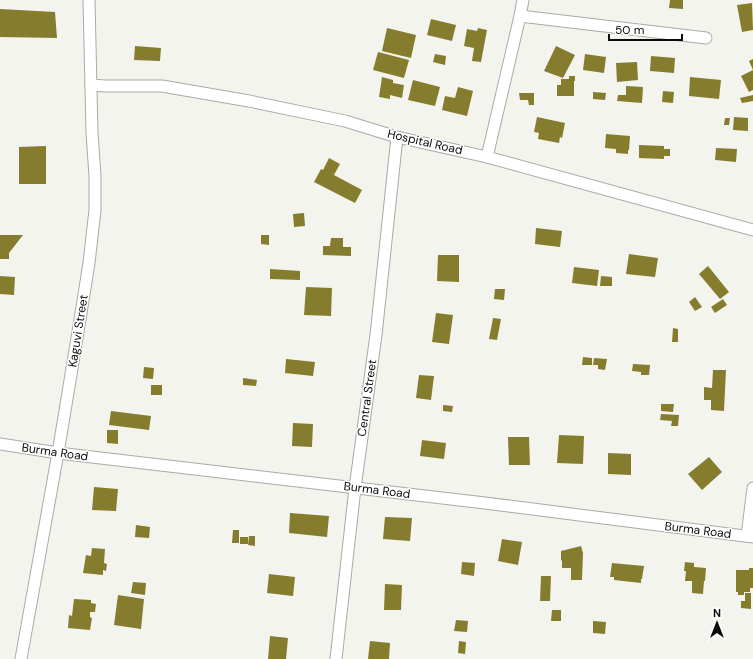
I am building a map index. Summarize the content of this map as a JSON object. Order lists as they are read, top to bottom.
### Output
{
  "streets": {
    "street": [
      "Hospital Road",
      "Kaguvi Street",
      "Central Street",
      "Burma Road"
    ]
  },
  "crossings": [
    ["Hospital Road", "Kaguvi Street"],
    ["Hospital Road", "Central Street"],
    ["Kaguvi Street", "Burma Road"],
    ["Central Street", "Burma Road"]
  ],
  "scale_bar": "50 m",
  "north": "top"
}
